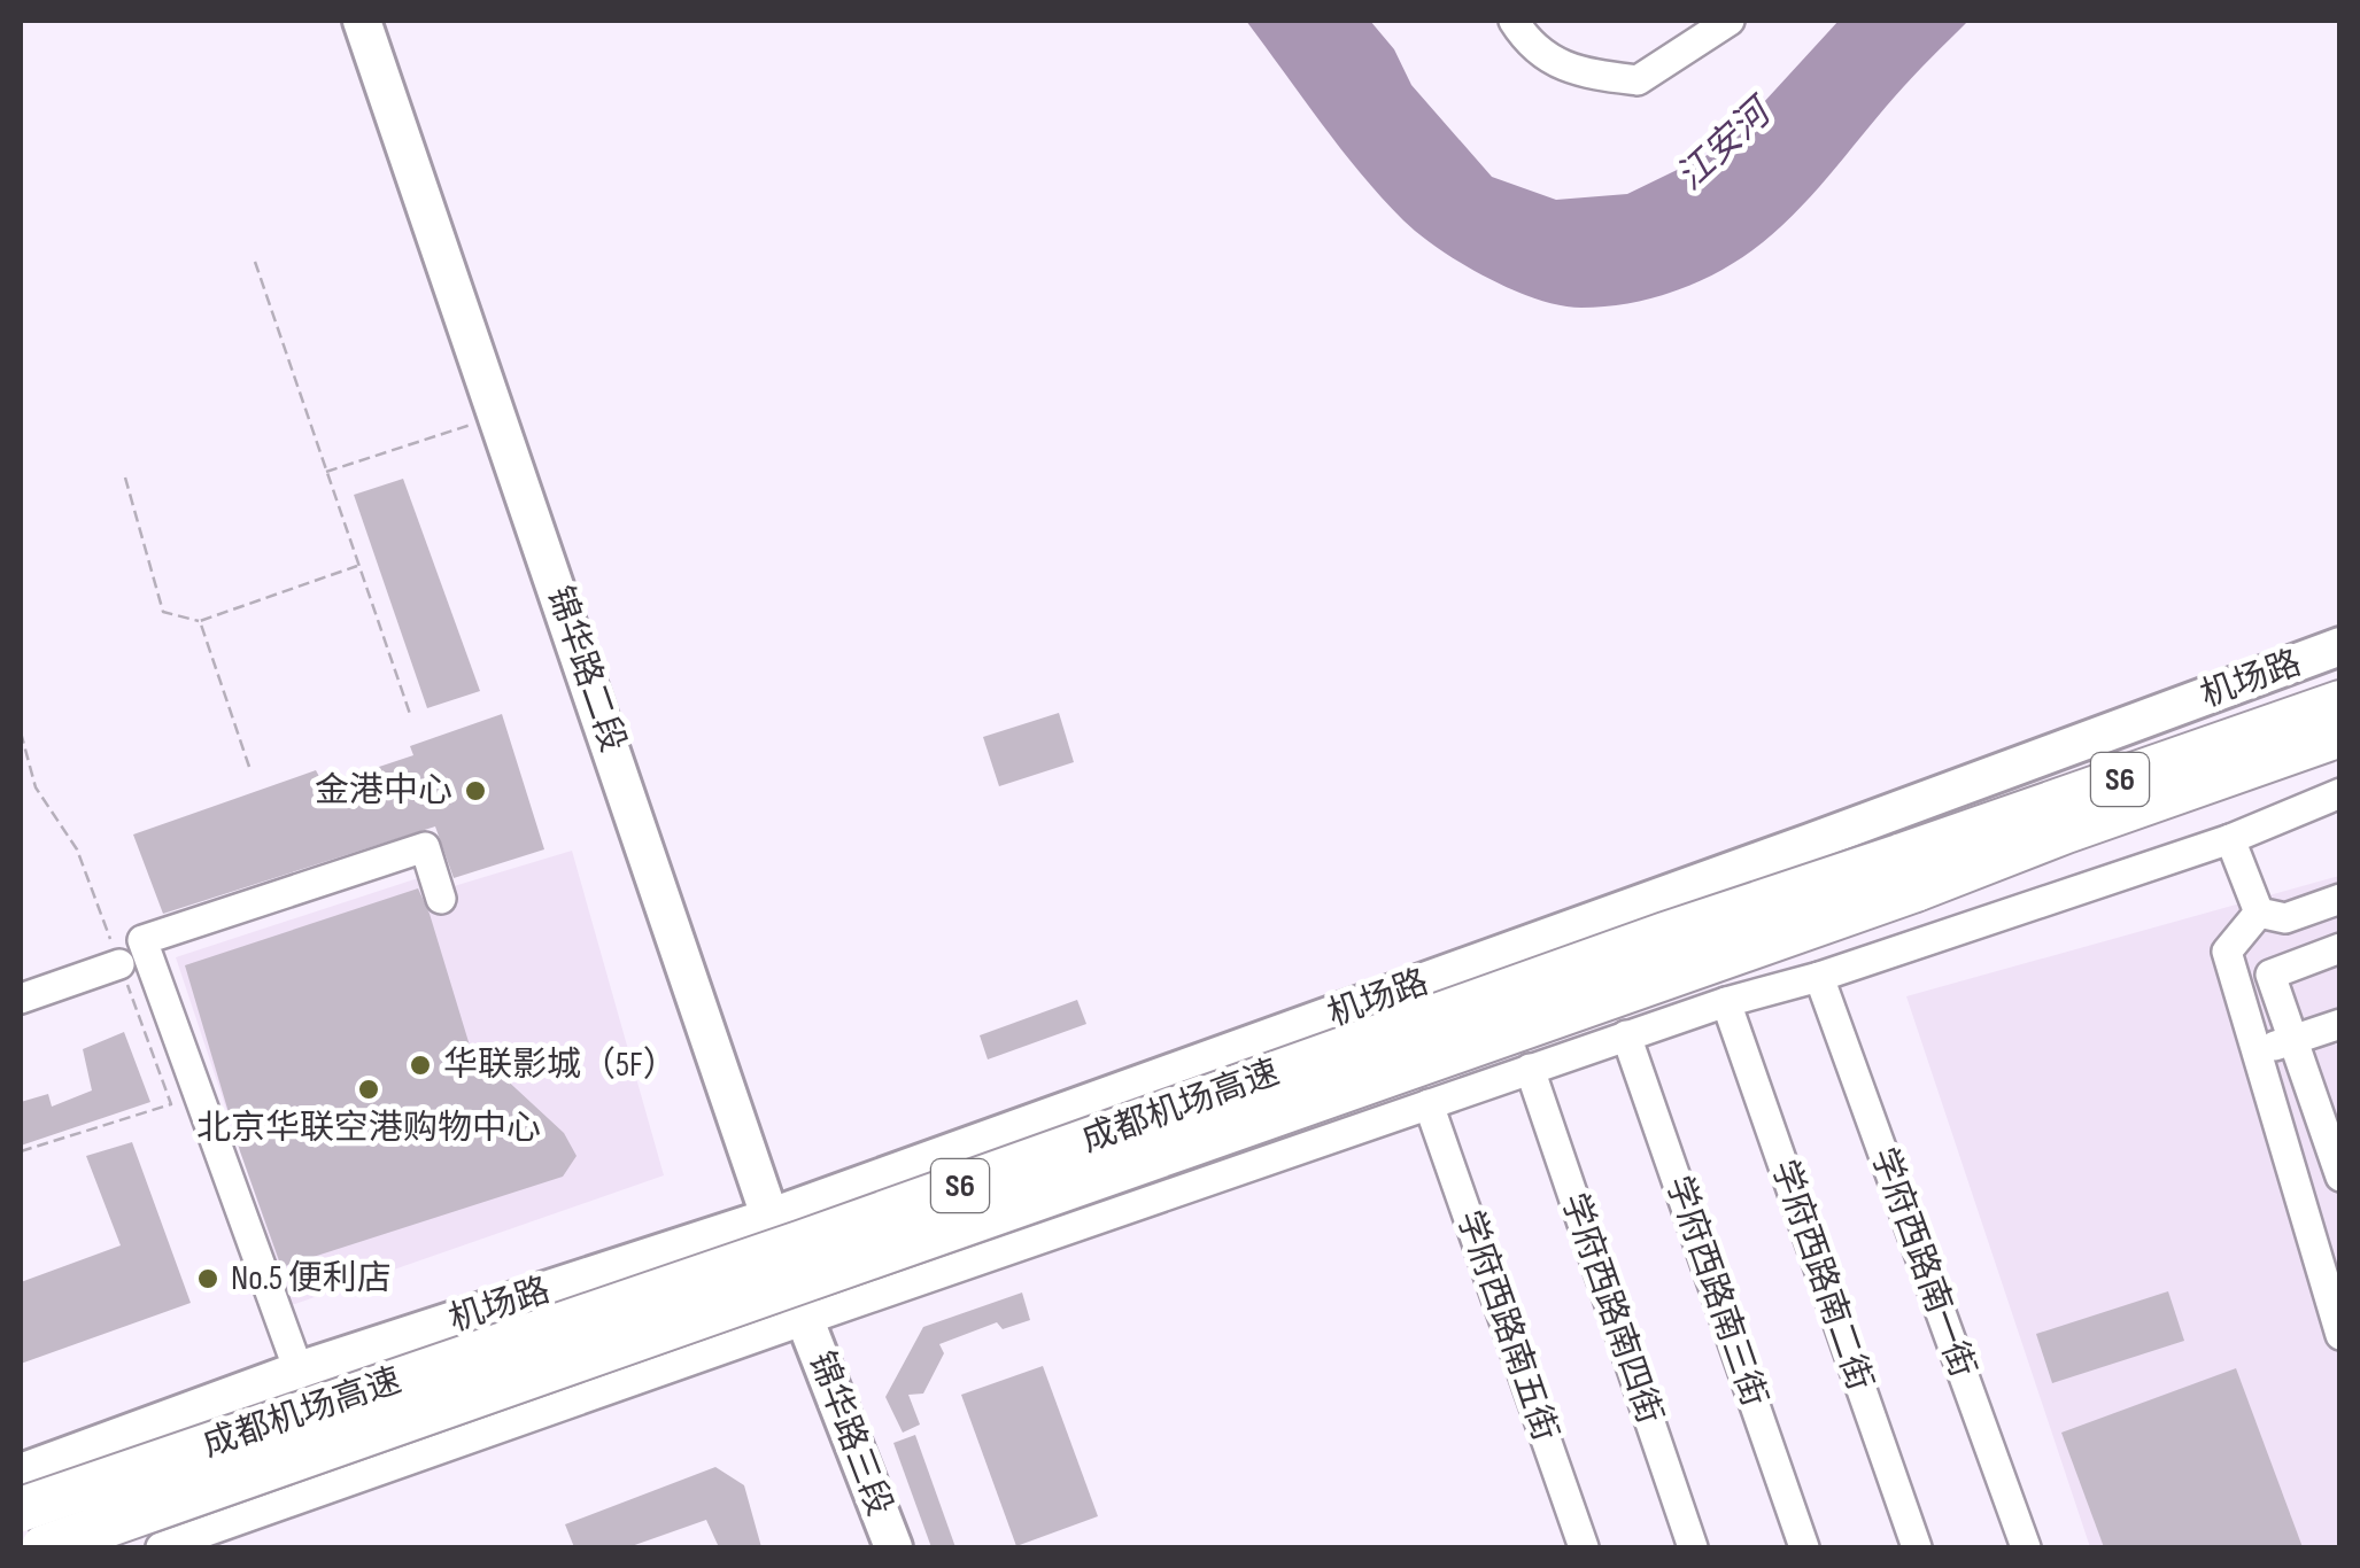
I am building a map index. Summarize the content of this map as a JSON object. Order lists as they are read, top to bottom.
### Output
{
  "streets": {
    "highway": ["S6", "成都机场高速"],
    "main road": ["锦华路二段", "机场路", "锦华路三段"],
    "street": [
      "学府西路南一街",
      "学府西路南二街",
      "学府西路南三街",
      "学府西路南四街",
      "学府西路南五街"
    ]
  },
  "crossings": [
    ["锦华路二段", "机场路"],
    ["锦华路二段", "锦华路三段"]
  ],
  "water": ["江安河"],
  "places": [
    "金港中心",
    "华联影城（5F）",
    "北京华联空港购物中心",
    "No.5 便利店"
  ]
}
